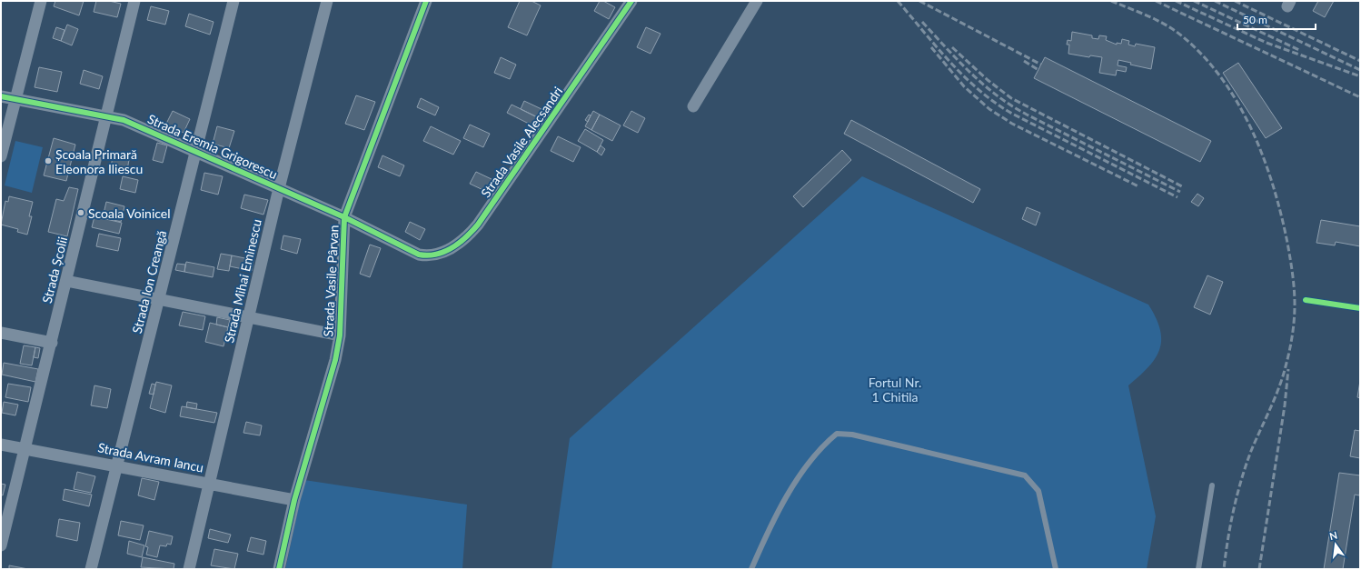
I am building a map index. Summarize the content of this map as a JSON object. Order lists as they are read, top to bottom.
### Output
{
  "streets": {
    "street": [
      "Strada Vasile Alecsandri",
      "Strada Eremia Grigorescu",
      "Strada Școlii",
      "Strada Mihai Eminescu",
      "Strada Vasile Pârvan",
      "Strada Ion Creangă",
      "Strada Avram Iancu"
    ]
  },
  "crossings": [
    ["Strada Vasile Alecsandri", "Strada Eremia Grigorescu"],
    ["Strada Eremia Grigorescu", "Strada Școlii"],
    ["Strada Eremia Grigorescu", "Strada Mihai Eminescu"],
    ["Strada Eremia Grigorescu", "Strada Vasile Pârvan"],
    ["Strada Eremia Grigorescu", "Strada Ion Creangă"],
    ["Strada Școlii", "Strada Avram Iancu"],
    ["Strada Mihai Eminescu", "Strada Avram Iancu"],
    ["Strada Vasile Pârvan", "Strada Avram Iancu"],
    ["Strada Ion Creangă", "Strada Avram Iancu"]
  ],
  "parks": ["Fortul Nr. 1 Chitila"],
  "places": ["Școala Primară Eleonora Iliescu", "Scoala Voinicel"],
  "scale_bar": "50 m",
  "north": "top"
}
